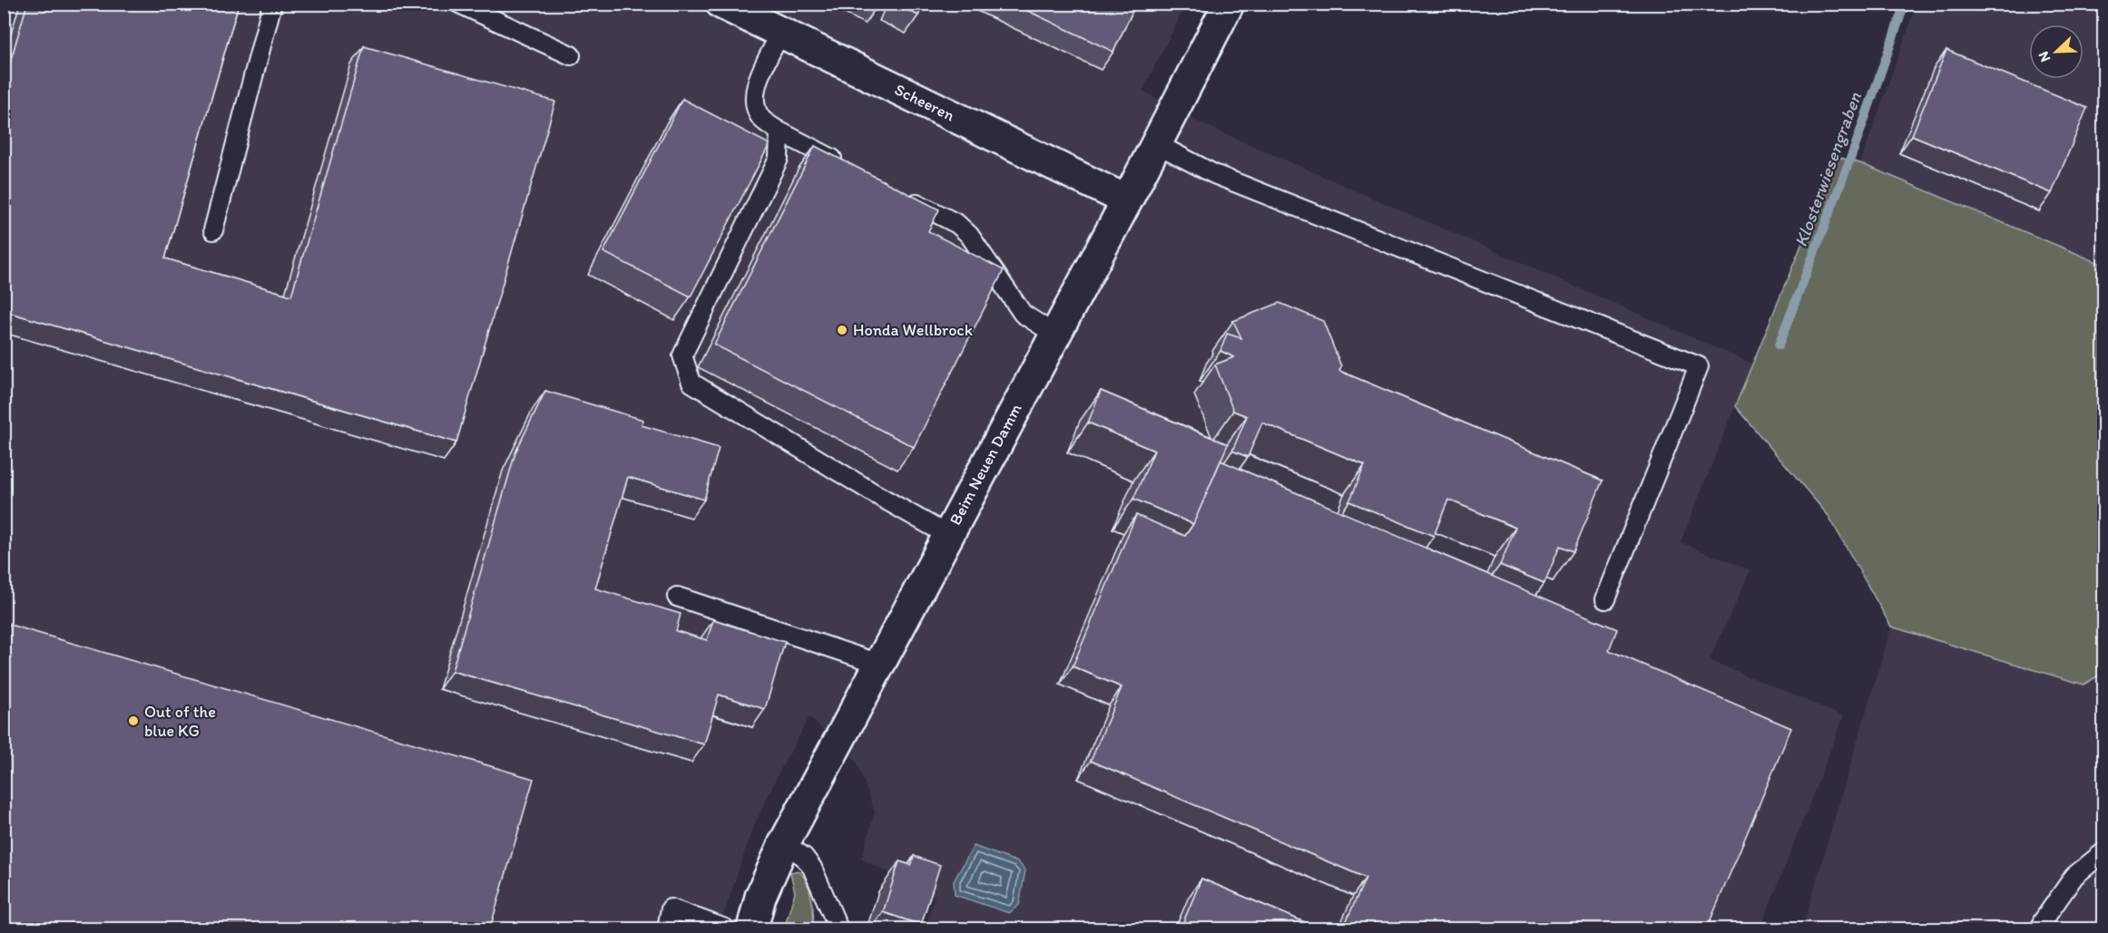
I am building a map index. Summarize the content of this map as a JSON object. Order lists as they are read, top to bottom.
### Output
{
  "streets": {
    "street": ["Scheeren", "Beim Neuen Damm"]
  },
  "crossings": [
    ["Scheeren", "Beim Neuen Damm"]
  ],
  "water": ["Klosterwiesengraben"],
  "places": ["Honda Wellbrock", "Out of the blue KG"],
  "north": "bottom left"
}
